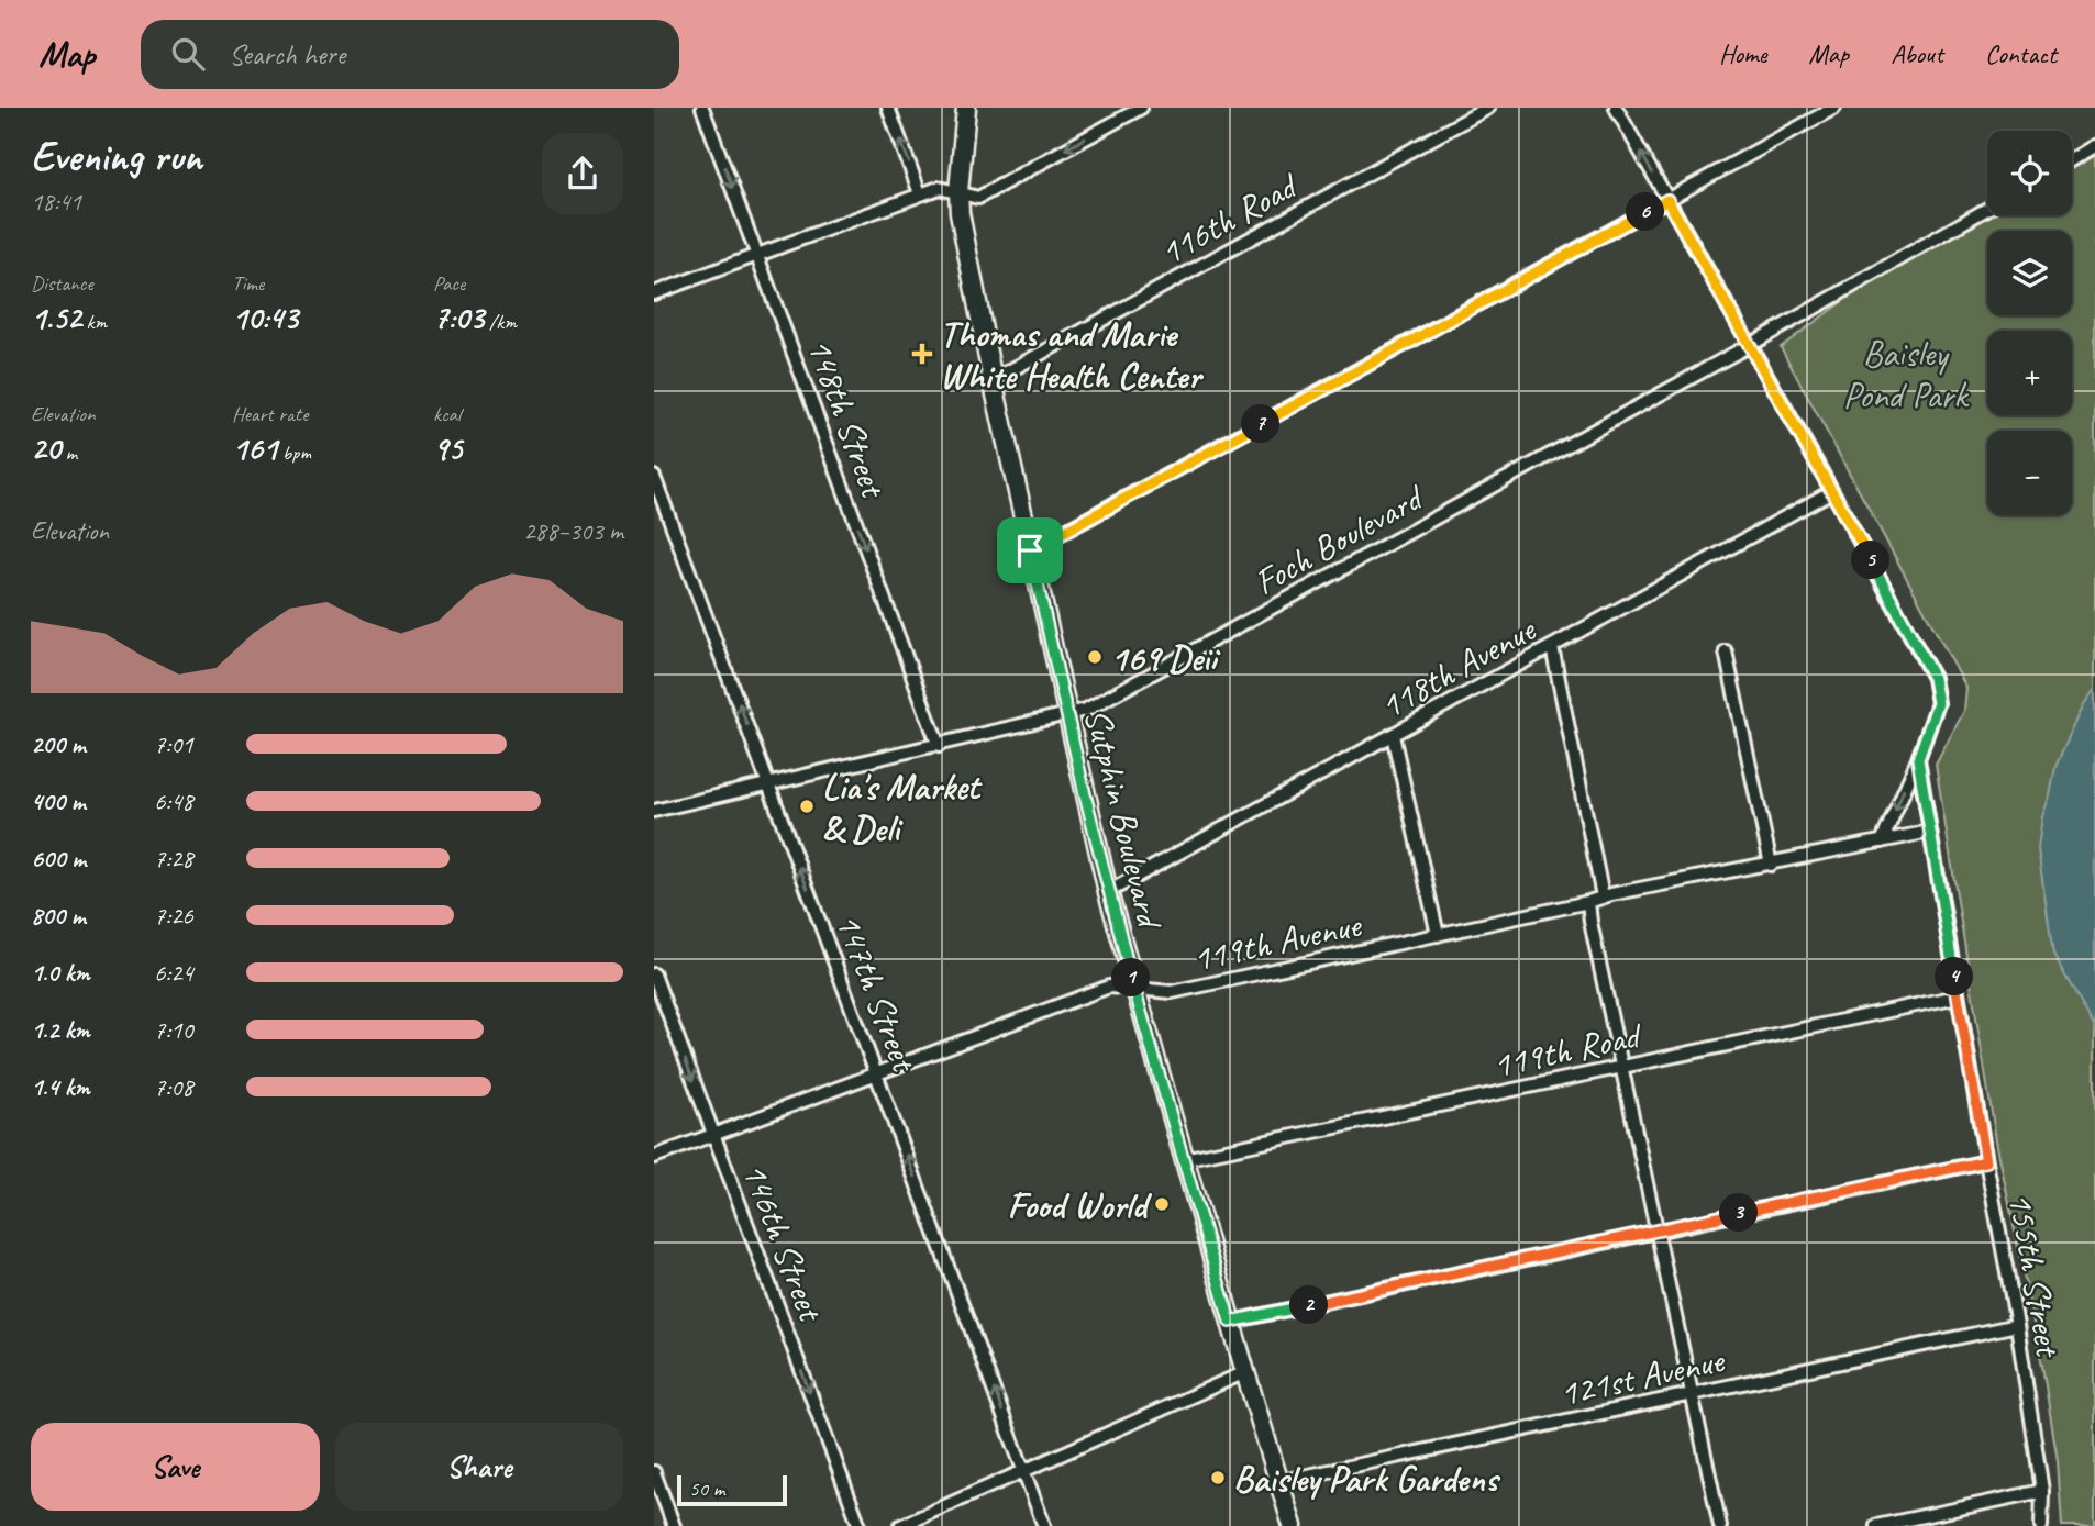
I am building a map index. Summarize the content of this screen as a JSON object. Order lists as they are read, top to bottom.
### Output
{
  "streets": {
    "main road": ["Sutphin Boulevard"],
    "street": [
      "116th Road",
      "148th Street",
      "Foch Boulevard",
      "118th Avenue",
      "119th Avenue",
      "147th Street",
      "119th Road",
      "146th Street",
      "155th Street",
      "121st Avenue"
    ]
  },
  "crossings": [
    ["116th Road", "Sutphin Boulevard"],
    ["148th Street", "Foch Boulevard"],
    ["Foch Boulevard", "Sutphin Boulevard"],
    ["Foch Boulevard", "147th Street"],
    ["Foch Boulevard", "155th Street"],
    ["118th Avenue", "Sutphin Boulevard"],
    ["118th Avenue", "155th Street"],
    ["Sutphin Boulevard", "119th Avenue"],
    ["Sutphin Boulevard", "119th Road"],
    ["Sutphin Boulevard", "121st Avenue"],
    ["119th Avenue", "147th Street"],
    ["119th Avenue", "146th Street"],
    ["119th Avenue", "155th Street"],
    ["119th Road", "155th Street"],
    ["155th Street", "121st Avenue"]
  ],
  "one_way": ["148th Street", "147th Street", "146th Street"],
  "parks": ["Baisley Pond Park"],
  "places": {
    "health": ["Thomas and Marie White Health Center"],
    "other": [
      "169 Deii",
      "Lia's Market & Deli",
      "Food World",
      "Baisley Park Gardens"
    ]
  },
  "scale_bar": "50 m",
  "page": {
    "header": "Map",
    "search": "Search here",
    "nav": [
      "Home",
      "Map",
      "About",
      "Contact"
    ],
    "heading": ["Evening run", "18:41"],
    "map_buttons": ["+", "−"],
    "pins": [
      "6",
      "7",
      "5",
      "4",
      "1",
      "3",
      "2"
    ],
    "stats": [
      ["Distance", "1.52 km"],
      ["Time", "10:43"],
      ["Pace", "7:03 /km"],
      ["Elevation", "20 m"],
      ["Heart rate", "161 bpm"],
      ["kcal", "95"]
    ],
    "chart": ["Elevation", "288–303 m"],
    "list": [
      {
        "name": "200 m",
        "note": "7:01"
      },
      {
        "name": "400 m",
        "note": "6:48"
      },
      {
        "name": "600 m",
        "note": "7:28"
      },
      {
        "name": "800 m",
        "note": "7:26"
      },
      {
        "name": "1.0 km",
        "note": "6:24"
      },
      {
        "name": "1.2 km",
        "note": "7:10"
      },
      {
        "name": "1.4 km",
        "note": "7:08"
      }
    ],
    "buttons": ["Save", "Share"],
    "scale": "50 m"
  }
}
